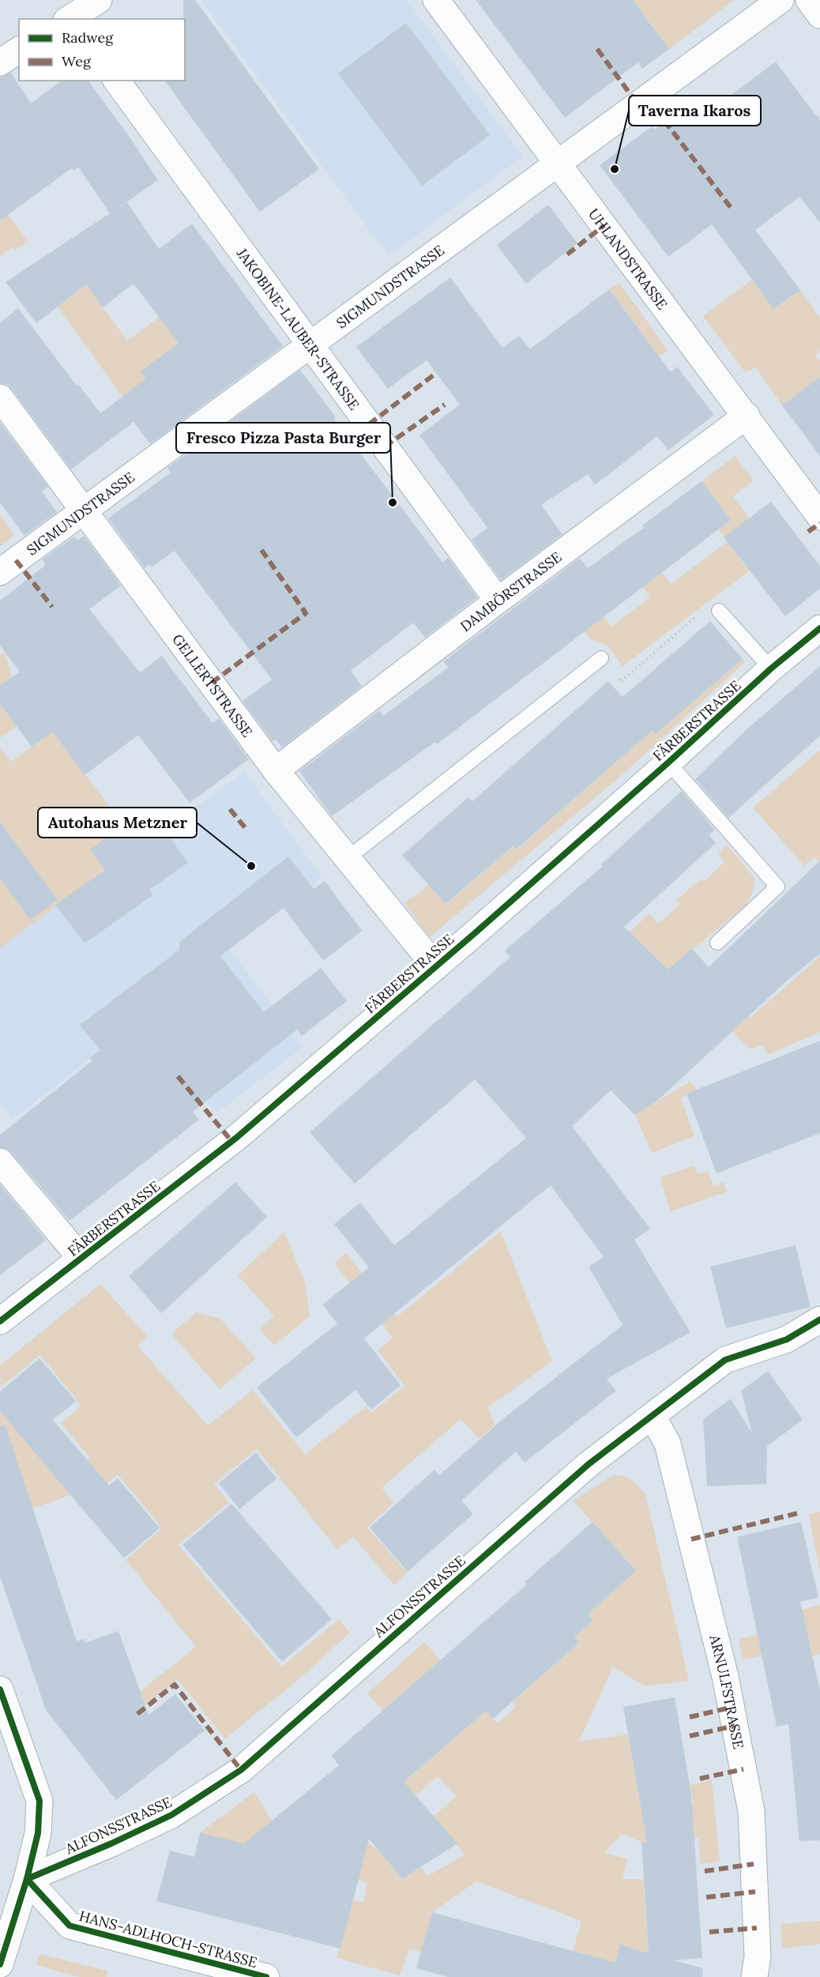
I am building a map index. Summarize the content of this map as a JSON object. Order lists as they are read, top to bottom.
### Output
{
  "streets": {
    "street": [
      "UHLANDSTRASSE",
      "SIGMUNDSTRASSE",
      "JAKOBINE-LAUBER-STRASSE",
      "DAMBÖRSTRASSE",
      "GELLERTSTRASSE",
      "FÄRBERSTRASSE",
      "ALFONSSTRASSE",
      "ARNULFSTRASSE",
      "HANS-ADLHOCH-STRASSE"
    ]
  },
  "crossings": [
    ["UHLANDSTRASSE", "SIGMUNDSTRASSE"],
    ["UHLANDSTRASSE", "DAMBÖRSTRASSE"],
    ["SIGMUNDSTRASSE", "JAKOBINE-LAUBER-STRASSE"],
    ["SIGMUNDSTRASSE", "GELLERTSTRASSE"],
    ["JAKOBINE-LAUBER-STRASSE", "DAMBÖRSTRASSE"],
    ["DAMBÖRSTRASSE", "GELLERTSTRASSE"],
    ["GELLERTSTRASSE", "FÄRBERSTRASSE"],
    ["ALFONSSTRASSE", "ARNULFSTRASSE"],
    ["ALFONSSTRASSE", "HANS-ADLHOCH-STRASSE"]
  ],
  "places": ["Taverna Ikaros", "Fresco Pizza Pasta Burger", "Autohaus Metzner"],
  "legend": ["Radweg", "Weg"]
}
